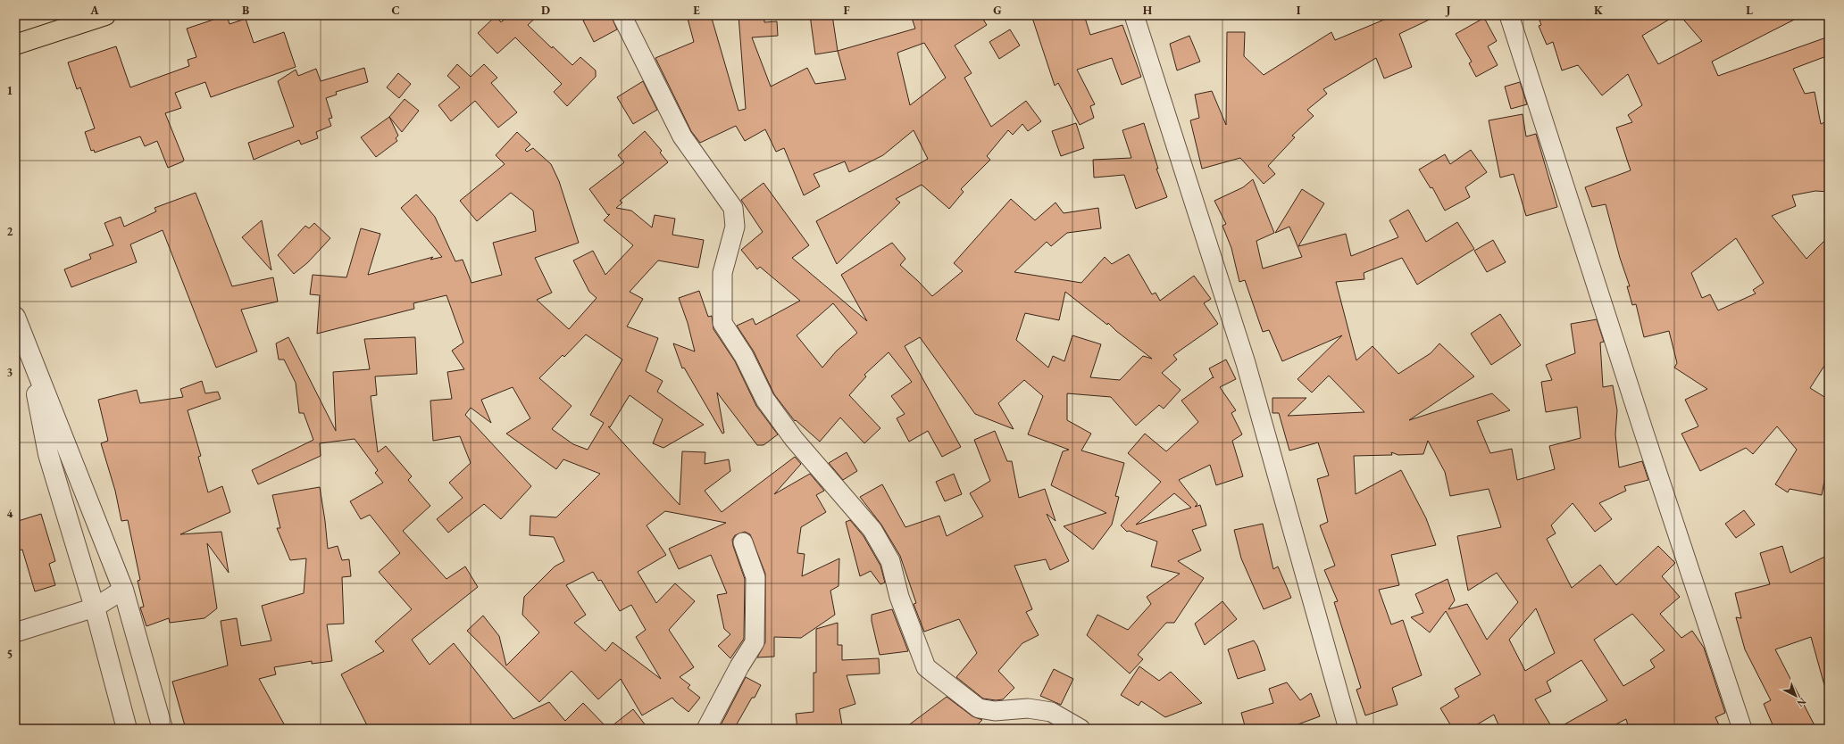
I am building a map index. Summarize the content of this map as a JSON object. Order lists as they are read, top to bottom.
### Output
{
  "north": "bottom right",
  "grid": {
    "columns": [
      "A",
      "B",
      "C",
      "D",
      "E",
      "F",
      "G",
      "H",
      "I",
      "J",
      "K",
      "L"
    ],
    "rows": [
      "1",
      "2",
      "3",
      "4",
      "5"
    ]
  }
}
